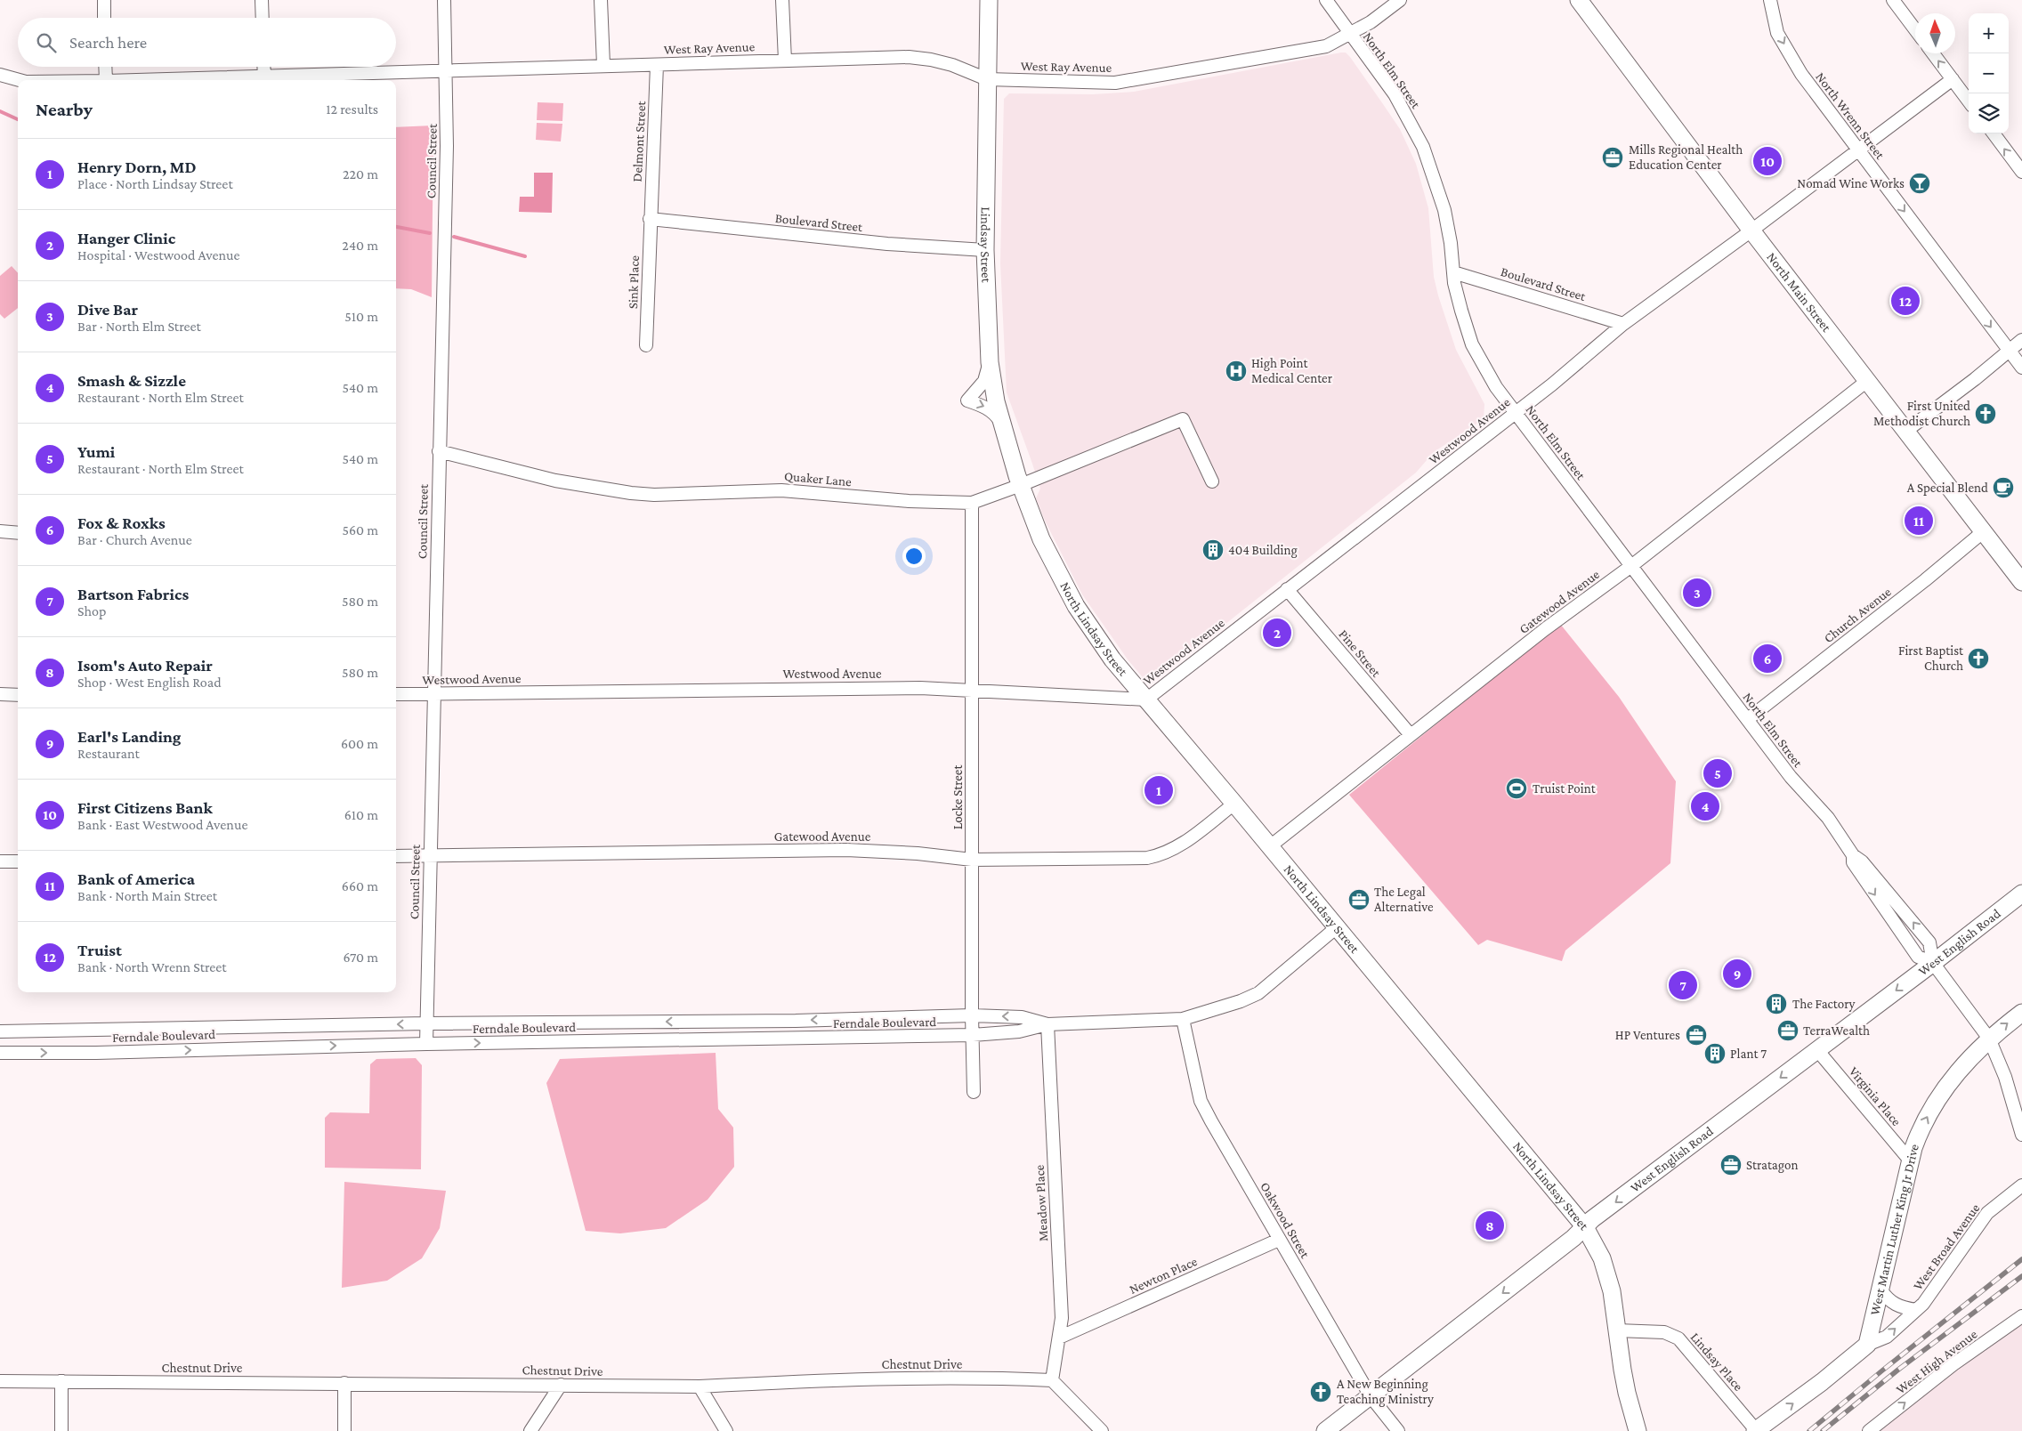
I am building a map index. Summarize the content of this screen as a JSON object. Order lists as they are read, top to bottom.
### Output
{
  "streets": {
    "main road": [
      "Lindsay Street",
      "North Main Street",
      "North Lindsay Street",
      "West English Road",
      "West Martin Luther King Jr Drive"
    ],
    "street": [
      "West Ray Avenue",
      "North Elm Street",
      "North Wrenn Street",
      "Delmont Street",
      "Council Street",
      "Boulevard Street",
      "Sink Place",
      "Westwood Avenue",
      "Quaker Lane",
      "Gatewood Avenue",
      "Church Avenue",
      "Pine Street",
      "Locke Street",
      "Ferndale Boulevard",
      "Virginia Place",
      "Meadow Place",
      "Oakwood Street",
      "West Broad Avenue",
      "Newton Place",
      "Lindsay Place",
      "West High Avenue",
      "Chestnut Drive"
    ]
  },
  "crossings": [
    ["West Ray Avenue", "North Elm Street"],
    ["West Ray Avenue", "Delmont Street"],
    ["West Ray Avenue", "Council Street"],
    ["West Ray Avenue", "Lindsay Street"],
    ["North Elm Street", "Boulevard Street"],
    ["North Elm Street", "Westwood Avenue"],
    ["North Elm Street", "Gatewood Avenue"],
    ["North Elm Street", "Church Avenue"],
    ["North Elm Street", "West English Road"],
    ["North Elm Street", "West Martin Luther King Jr Drive"],
    ["North Wrenn Street", "Westwood Avenue"],
    ["Delmont Street", "Boulevard Street"],
    ["Delmont Street", "Sink Place"],
    ["Council Street", "Westwood Avenue"],
    ["Council Street", "Quaker Lane"],
    ["Council Street", "Gatewood Avenue"],
    ["Council Street", "Ferndale Boulevard"],
    ["Boulevard Street", "Lindsay Street"],
    ["Boulevard Street", "Sink Place"],
    ["Boulevard Street", "Westwood Avenue"],
    ["Lindsay Street", "Quaker Lane"],
    ["Lindsay Street", "North Lindsay Street"],
    ["North Main Street", "Westwood Avenue"],
    ["North Main Street", "Gatewood Avenue"],
    ["North Main Street", "Church Avenue"],
    ["Westwood Avenue", "North Lindsay Street"],
    ["Westwood Avenue", "Pine Street"],
    ["Westwood Avenue", "Locke Street"],
    ["Quaker Lane", "North Lindsay Street"],
    ["Quaker Lane", "Locke Street"],
    ["Gatewood Avenue", "North Lindsay Street"],
    ["Gatewood Avenue", "Pine Street"],
    ["Gatewood Avenue", "Locke Street"],
    ["North Lindsay Street", "West English Road"],
    ["North Lindsay Street", "Ferndale Boulevard"],
    ["North Lindsay Street", "Lindsay Place"],
    ["Locke Street", "Ferndale Boulevard"],
    ["West English Road", "Virginia Place"],
    ["West English Road", "Oakwood Street"],
    ["Ferndale Boulevard", "Meadow Place"],
    ["Ferndale Boulevard", "Oakwood Street"],
    ["Virginia Place", "West Martin Luther King Jr Drive"],
    ["Meadow Place", "Newton Place"],
    ["Meadow Place", "Chestnut Drive"],
    ["Oakwood Street", "Newton Place"],
    ["West Martin Luther King Jr Drive", "West Broad Avenue"]
  ],
  "one_way": [
    "North Wrenn Street",
    "West English Road",
    "West Martin Luther King Jr Drive",
    "West High Avenue"
  ],
  "places": {
    "office": [
      "Mills Regional Health Education Center",
      "The Legal Alternative",
      "TerraWealth",
      "HP Ventures",
      "Stratagon"
    ],
    "bar": ["Nomad Wine Works"],
    "hospital": ["High Point Medical Center"],
    "church": ["First United Methodist Church", "First Baptist Church", "A New Beginning Teaching Ministry"],
    "cafe": ["A Special Blend"],
    "building": ["404 Building", "The Factory", "Plant 7"],
    "sports": ["Truist Point"]
  },
  "north": "top",
  "page": {
    "map_buttons": ["+", "−"],
    "search": "Search here",
    "heading": ["Nearby", "12 results"],
    "list": [
      {
        "mark": "1",
        "name": "Henry Dorn, MD",
        "note": "Place · North Lindsay Street",
        "value": "220 m"
      },
      {
        "mark": "2",
        "name": "Hanger Clinic",
        "note": "Hospital · Westwood Avenue",
        "value": "240 m"
      },
      {
        "mark": "3",
        "name": "Dive Bar",
        "note": "Bar · North Elm Street",
        "value": "510 m"
      },
      {
        "mark": "4",
        "name": "Smash & Sizzle",
        "note": "Restaurant · North Elm Street",
        "value": "540 m"
      },
      {
        "mark": "5",
        "name": "Yumi",
        "note": "Restaurant · North Elm Street",
        "value": "540 m"
      },
      {
        "mark": "6",
        "name": "Fox & Roxks",
        "note": "Bar · Church Avenue",
        "value": "560 m"
      },
      {
        "mark": "7",
        "name": "Bartson Fabrics",
        "note": "Shop",
        "value": "580 m"
      },
      {
        "mark": "8",
        "name": "Isom's Auto Repair",
        "note": "Shop · West English Road",
        "value": "580 m"
      },
      {
        "mark": "9",
        "name": "Earl's Landing",
        "note": "Restaurant",
        "value": "600 m"
      },
      {
        "mark": "10",
        "name": "First Citizens Bank",
        "note": "Bank · East Westwood Avenue",
        "value": "610 m"
      },
      {
        "mark": "11",
        "name": "Bank of America",
        "note": "Bank · North Main Street",
        "value": "660 m"
      },
      {
        "mark": "12",
        "name": "Truist",
        "note": "Bank · North Wrenn Street",
        "value": "670 m"
      }
    ],
    "pins": [
      "10",
      "12",
      "11",
      "3",
      "2",
      "6",
      "5",
      "1",
      "4",
      "9",
      "7",
      "8"
    ]
  }
}
